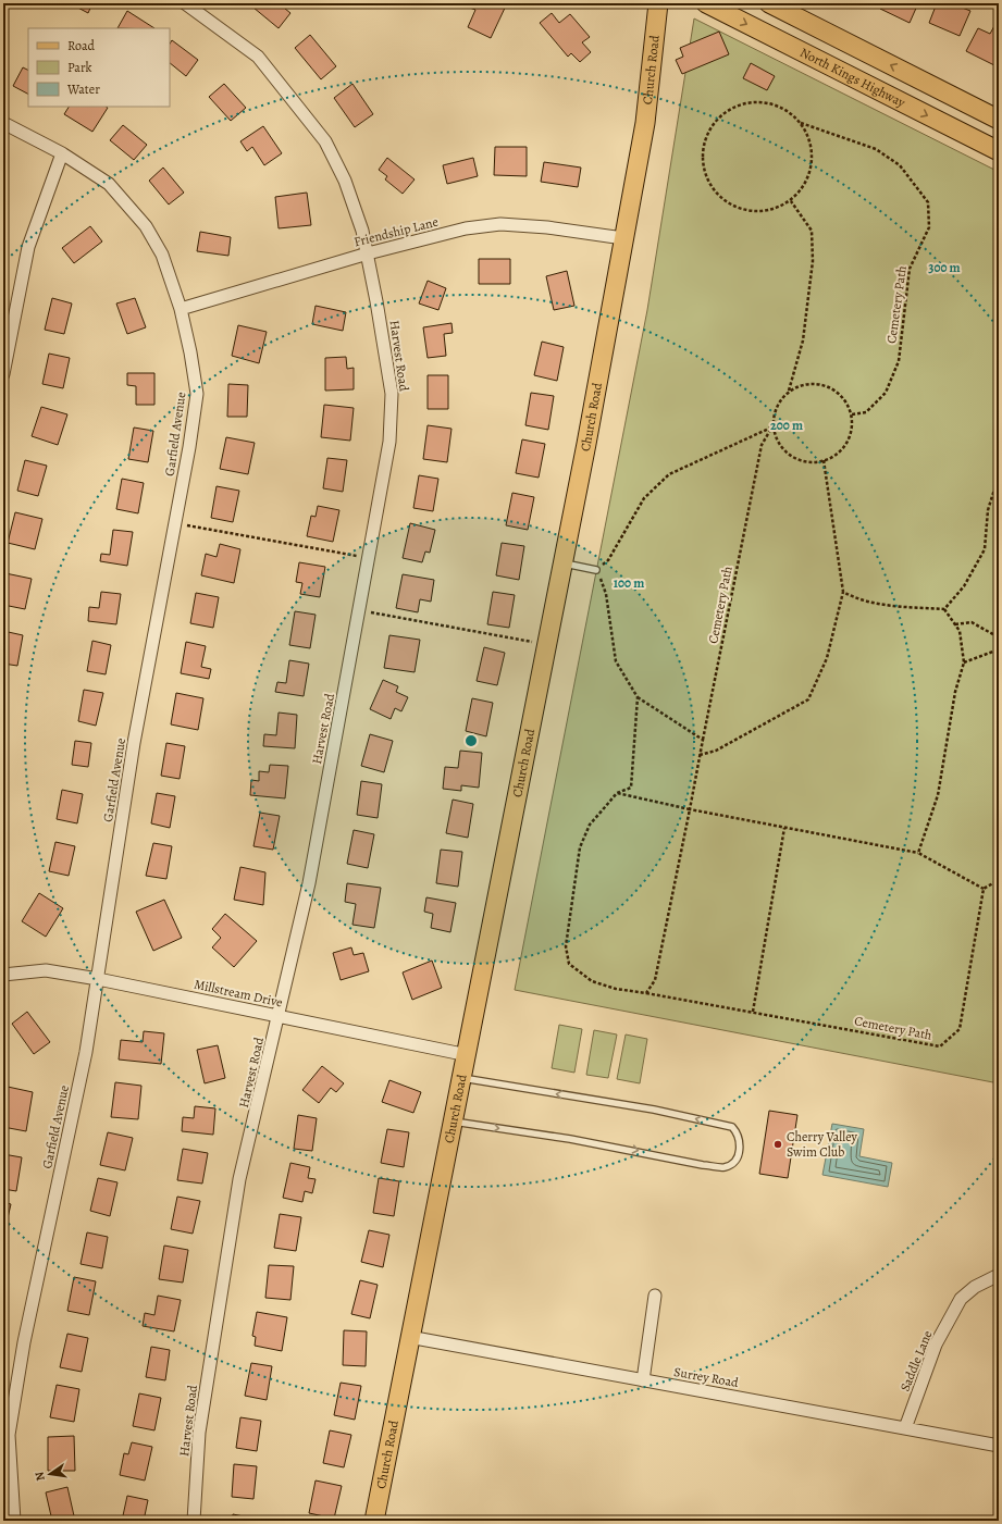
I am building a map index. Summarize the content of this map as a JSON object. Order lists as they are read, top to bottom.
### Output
{
  "streets": {
    "main road": ["Church Road", "North Kings Highway"],
    "street": [
      "Friendship Lane",
      "Harvest Road",
      "Garfield Avenue",
      "Millstream Drive",
      "Saddle Lane",
      "Surrey Road"
    ],
    "path": ["Cemetery Path"]
  },
  "crossings": [
    ["Church Road", "Friendship Lane"],
    ["Church Road", "Millstream Drive"],
    ["Church Road", "Surrey Road"],
    ["Friendship Lane", "Harvest Road"],
    ["Friendship Lane", "Garfield Avenue"],
    ["Harvest Road", "Millstream Drive"],
    ["Garfield Avenue", "Millstream Drive"],
    ["Saddle Lane", "Surrey Road"]
  ],
  "places": ["Cherry Valley Swim Club"],
  "legend": ["Road", "Park", "Water"],
  "north": "left",
  "rings": ["300 m", "200 m", "100 m"]
}
